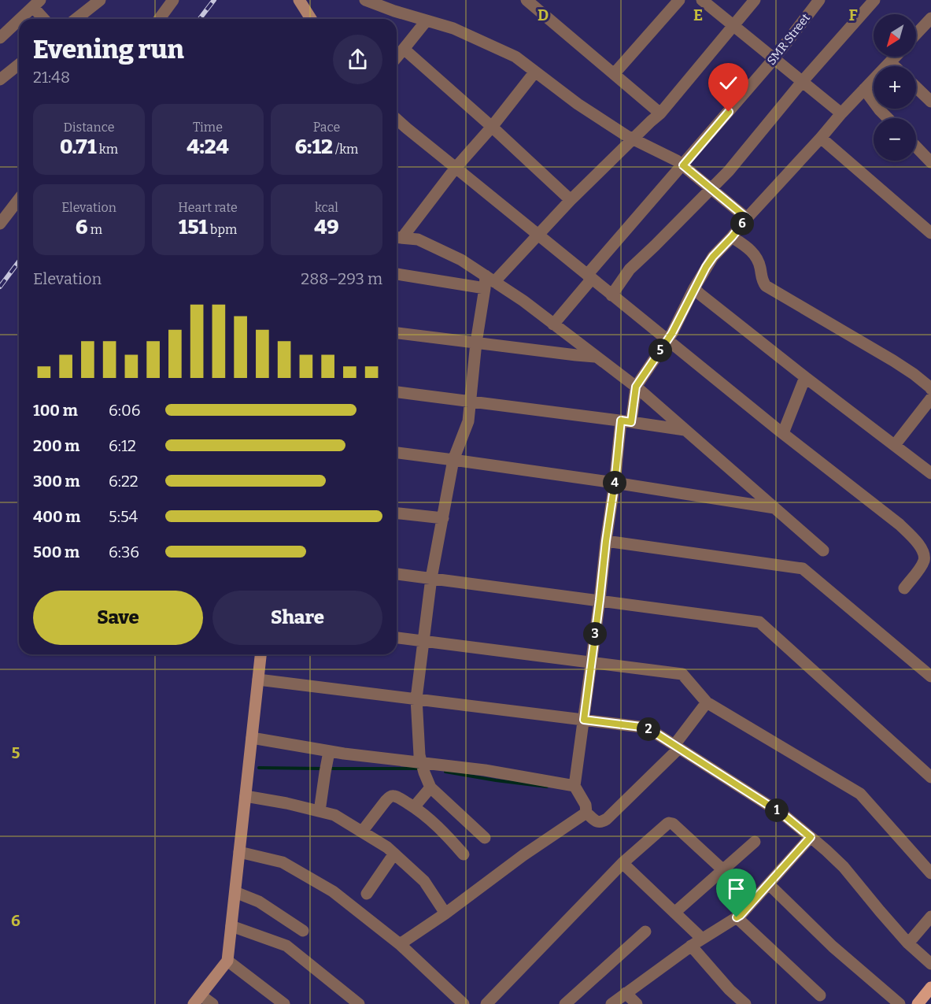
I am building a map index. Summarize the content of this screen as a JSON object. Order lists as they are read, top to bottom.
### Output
{
  "streets": {
    "street": ["SMR Street"]
  },
  "north": "bottom left",
  "page": {
    "map_buttons": ["+", "−"],
    "heading": ["Evening run", "21:48"],
    "stats": [
      ["Distance", "0.71 km"],
      ["Time", "4:24"],
      ["Pace", "6:12 /km"],
      ["Elevation", "6 m"],
      ["Heart rate", "151 bpm"],
      ["kcal", "49"]
    ],
    "pins": [
      "6",
      "5",
      "4",
      "3",
      "2",
      "1"
    ],
    "chart": ["Elevation", "288–293 m"],
    "list": [
      {
        "name": "100 m",
        "note": "6:06"
      },
      {
        "name": "200 m",
        "note": "6:12"
      },
      {
        "name": "300 m",
        "note": "6:22"
      },
      {
        "name": "400 m",
        "note": "5:54"
      },
      {
        "name": "500 m",
        "note": "6:36"
      }
    ],
    "buttons": ["Save", "Share"]
  },
  "grid": {
    "columns": ["D", "E", "F"],
    "rows": ["5", "6"]
  }
}
